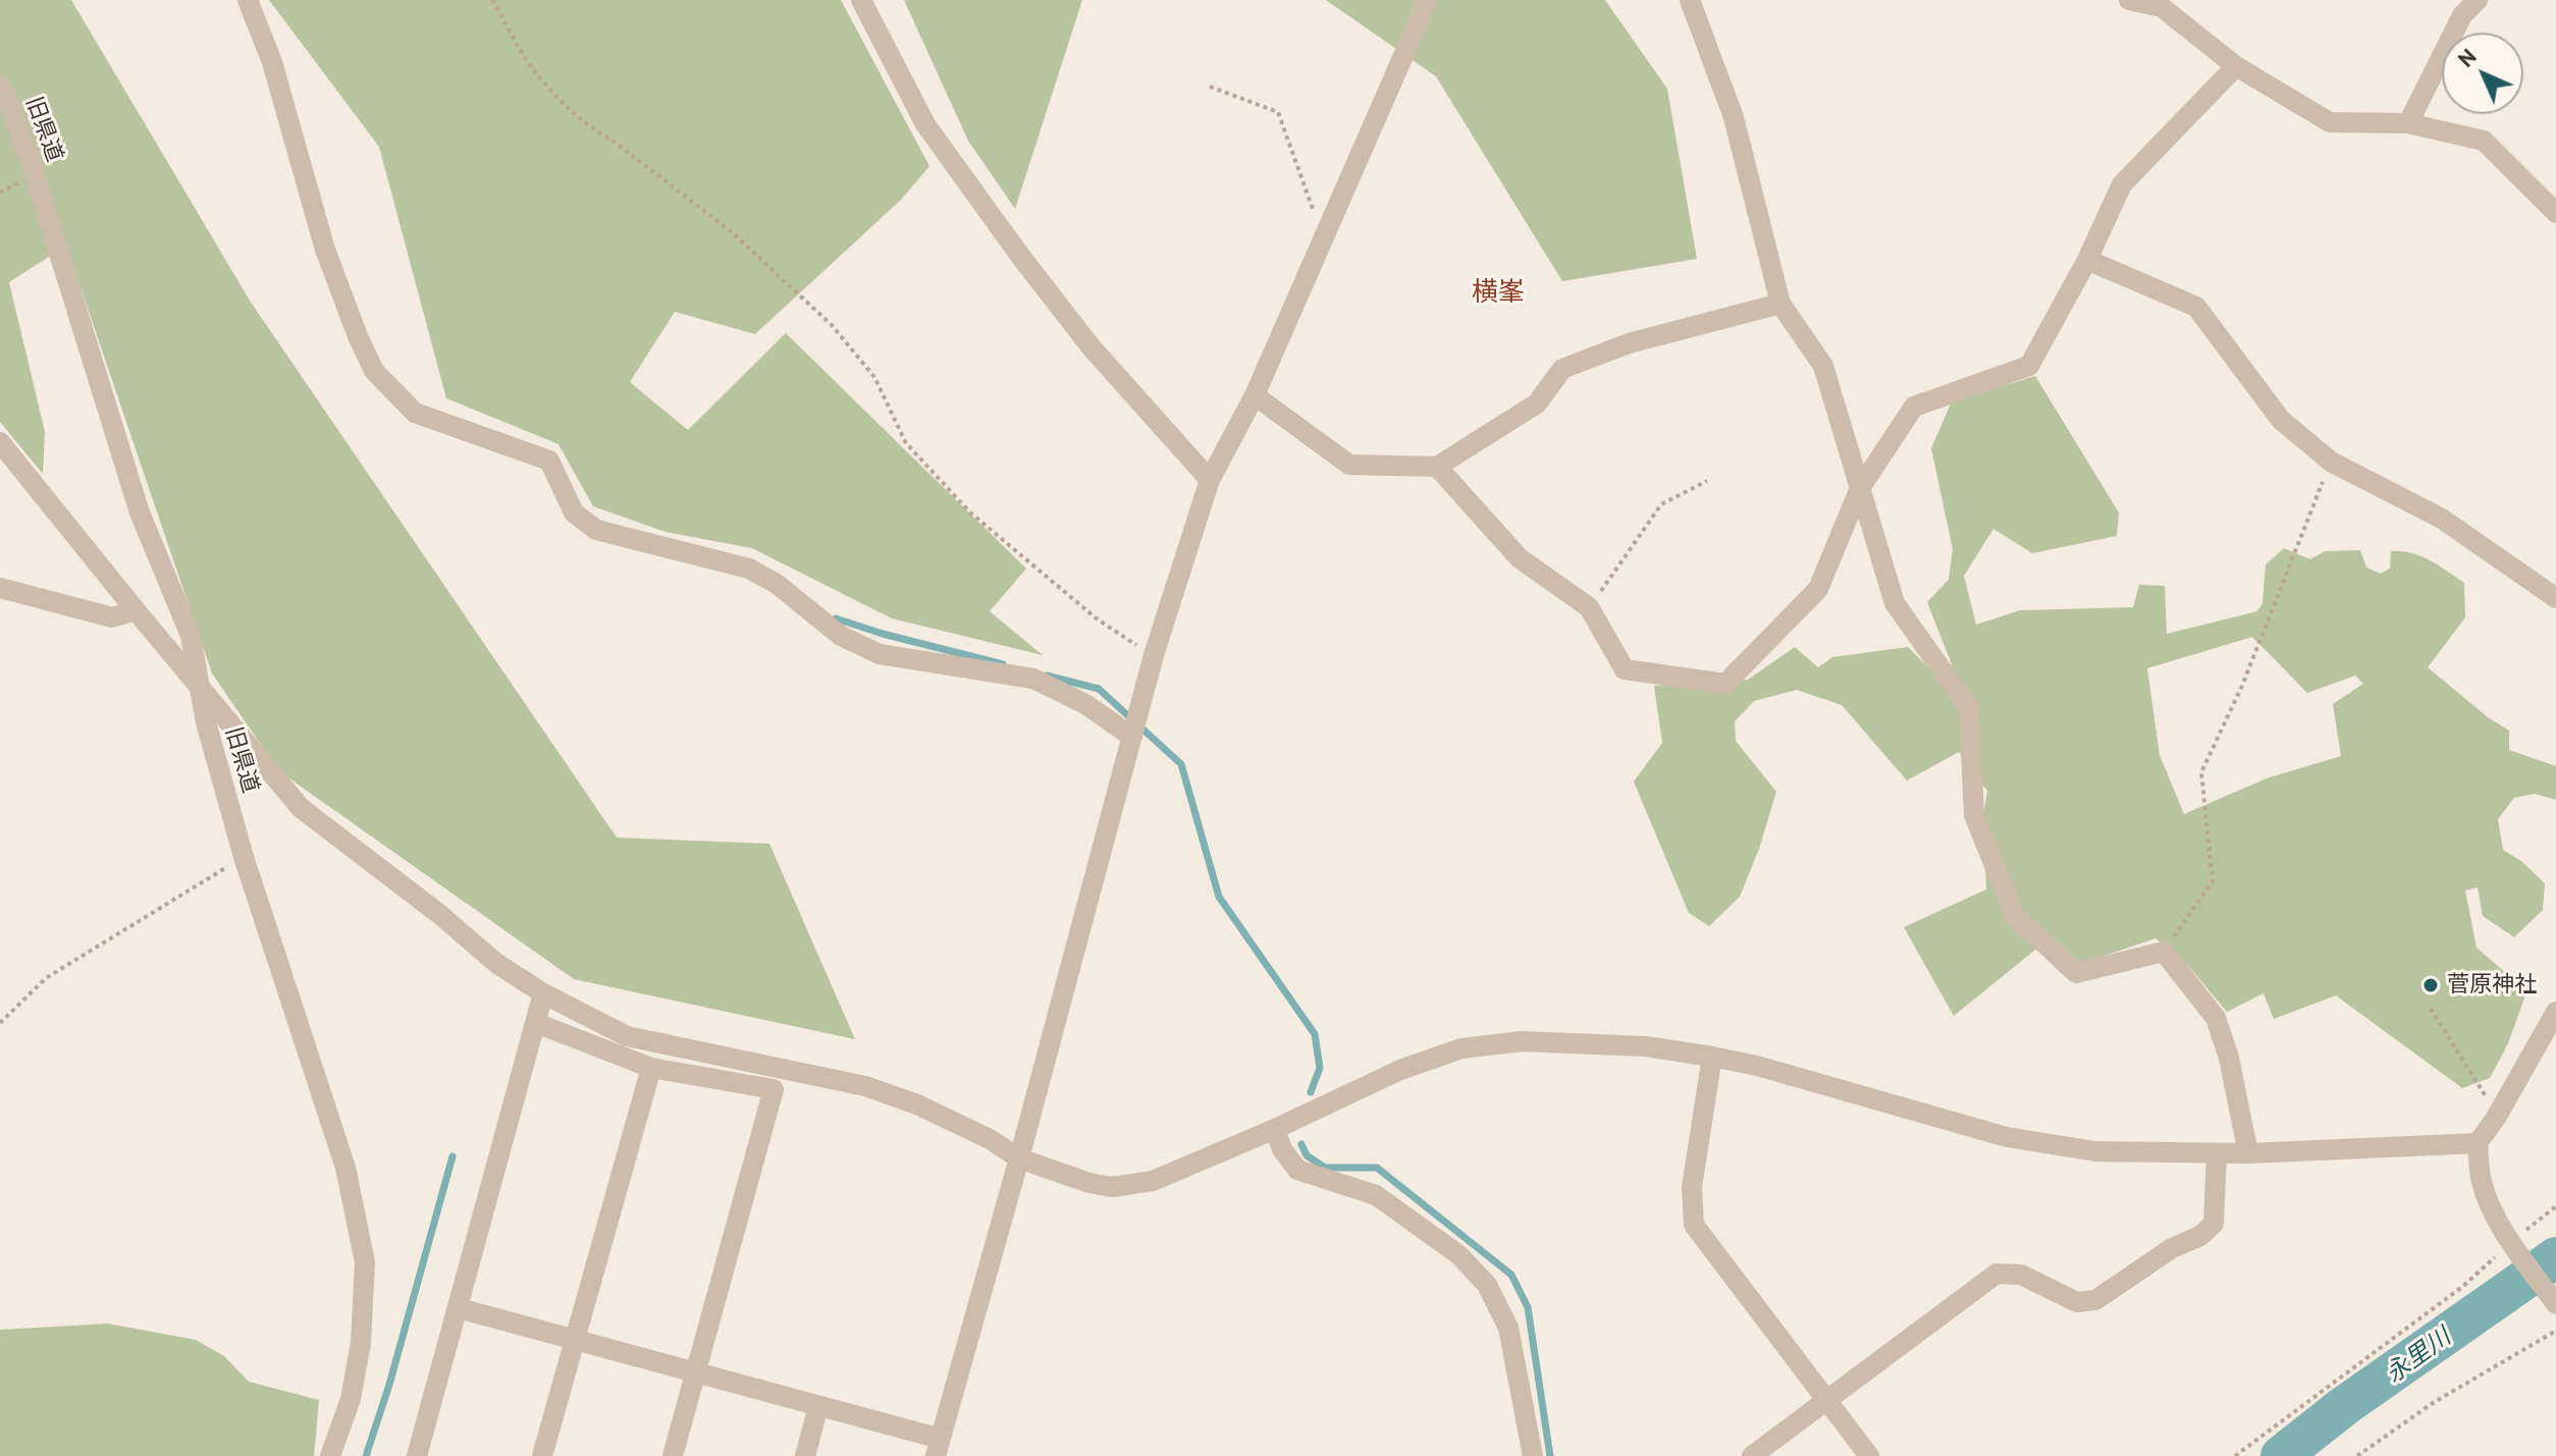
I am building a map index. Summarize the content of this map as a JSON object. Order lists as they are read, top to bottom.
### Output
{
  "streets": {
    "street": ["旧県道"]
  },
  "districts": ["横峯"],
  "water": ["永里川"],
  "places": ["菅原神社"],
  "north": "top left"
}
